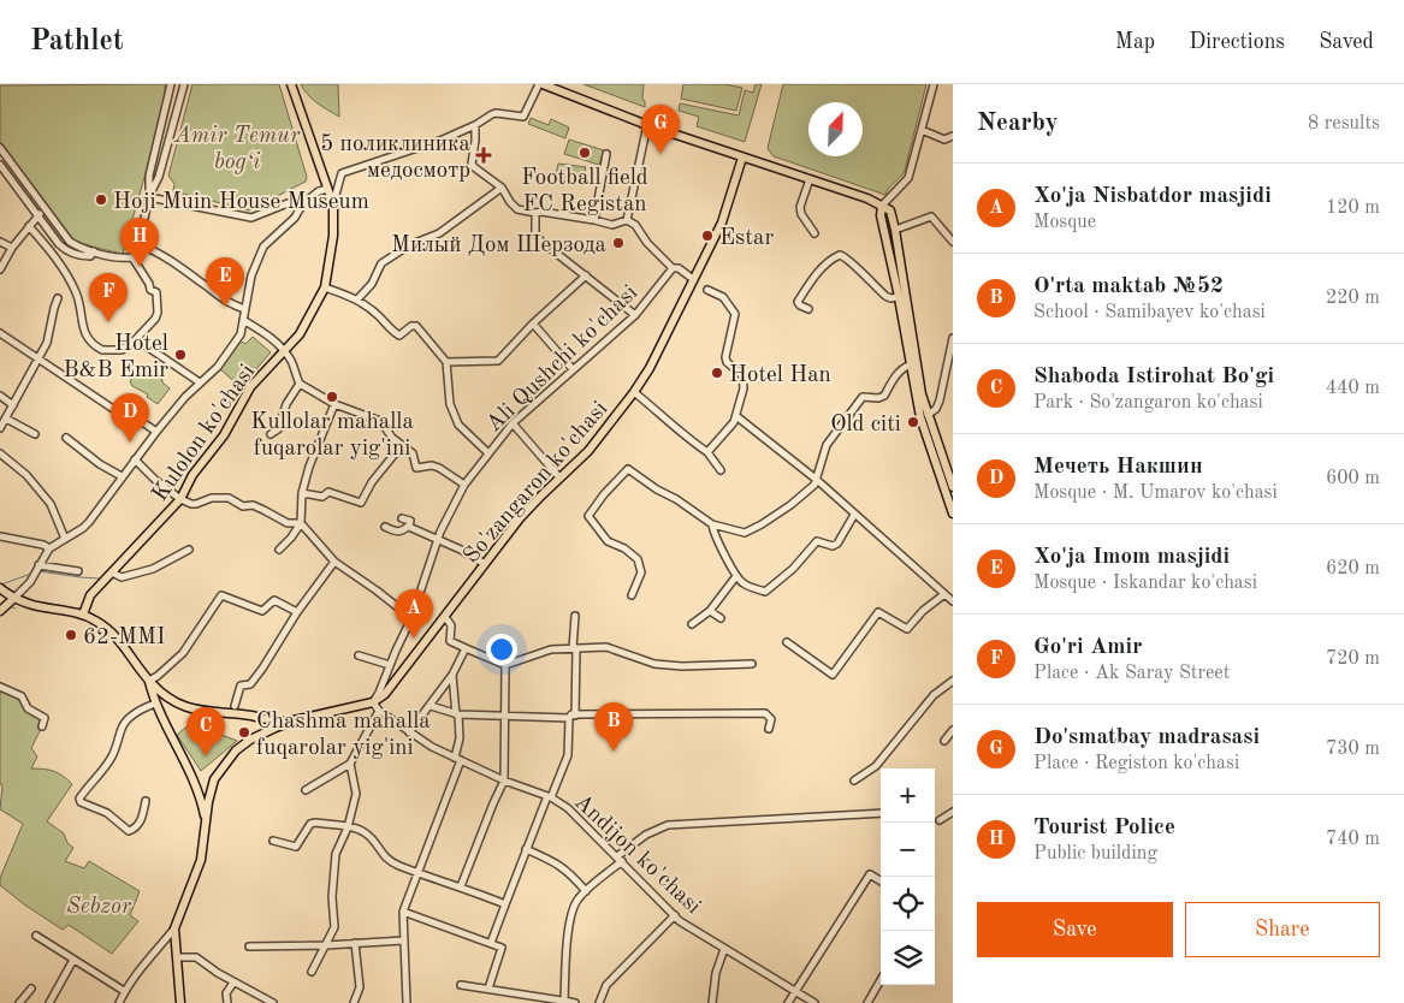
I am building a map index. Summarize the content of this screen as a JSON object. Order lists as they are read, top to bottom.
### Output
{
  "streets": {
    "main road": ["Kulolon ko'chasi", "So'zangaron ko'chasi"],
    "street": ["Ali Qushchi ko'chasi", "Andijon ko'chasi"]
  },
  "crossings": [
    ["Ali Qushchi ko'chasi", "So'zangaron ko'chasi"],
    ["Ali Qushchi ko'chasi", "Andijon ko'chasi"],
    ["So'zangaron ko'chasi", "Andijon ko'chasi"]
  ],
  "parks": ["Amir Temur bog‘i", "Sebzor"],
  "places": {
    "other": [
      "Football field FC Registan",
      "Hoji Muin House Museum",
      "Estar",
      "Милый Дом Шерзода",
      "Hotel B&B Emir",
      "Hotel Han",
      "Kullolar mahalla fuqarolar yig'ini",
      "Old citi",
      "62-MMI",
      "Chashma mahalla fuqarolar yig'ini"
    ],
    "health": ["5 поликлиника медосмотр"]
  },
  "north": "top right",
  "page": {
    "header": "Pathlet",
    "nav": ["Map", "Directions", "Saved"],
    "heading": ["Nearby", "8 results"],
    "pins": [
      "G",
      "H",
      "E",
      "F",
      "D",
      "A",
      "B",
      "C"
    ],
    "list": [
      {
        "mark": "A",
        "name": "Xo'ja Nisbatdor masjidi",
        "note": "Mosque",
        "value": "120 m"
      },
      {
        "mark": "B",
        "name": "O'rta maktab №52",
        "note": "School · Samibayev ko'chasi",
        "value": "220 m"
      },
      {
        "mark": "C",
        "name": "Shaboda Istirohat Bo'gi",
        "note": "Park · So'zangaron ko'chasi",
        "value": "440 m"
      },
      {
        "mark": "D",
        "name": "Мечеть Накшин",
        "note": "Mosque · M. Umarov ko'chasi",
        "value": "600 m"
      },
      {
        "mark": "E",
        "name": "Xo'ja Imom masjidi",
        "note": "Mosque · Iskandar ko'chasi",
        "value": "620 m"
      },
      {
        "mark": "F",
        "name": "Go'ri Amir",
        "note": "Place · Ak Saray Street",
        "value": "720 m"
      },
      {
        "mark": "G",
        "name": "Do'smatbay madrasasi",
        "note": "Place · Registon ko'chasi",
        "value": "730 m"
      },
      {
        "mark": "H",
        "name": "Tourist Police",
        "note": "Public building",
        "value": "740 m"
      }
    ],
    "map_buttons": ["+", "−"],
    "buttons": ["Save", "Share"]
  }
}
